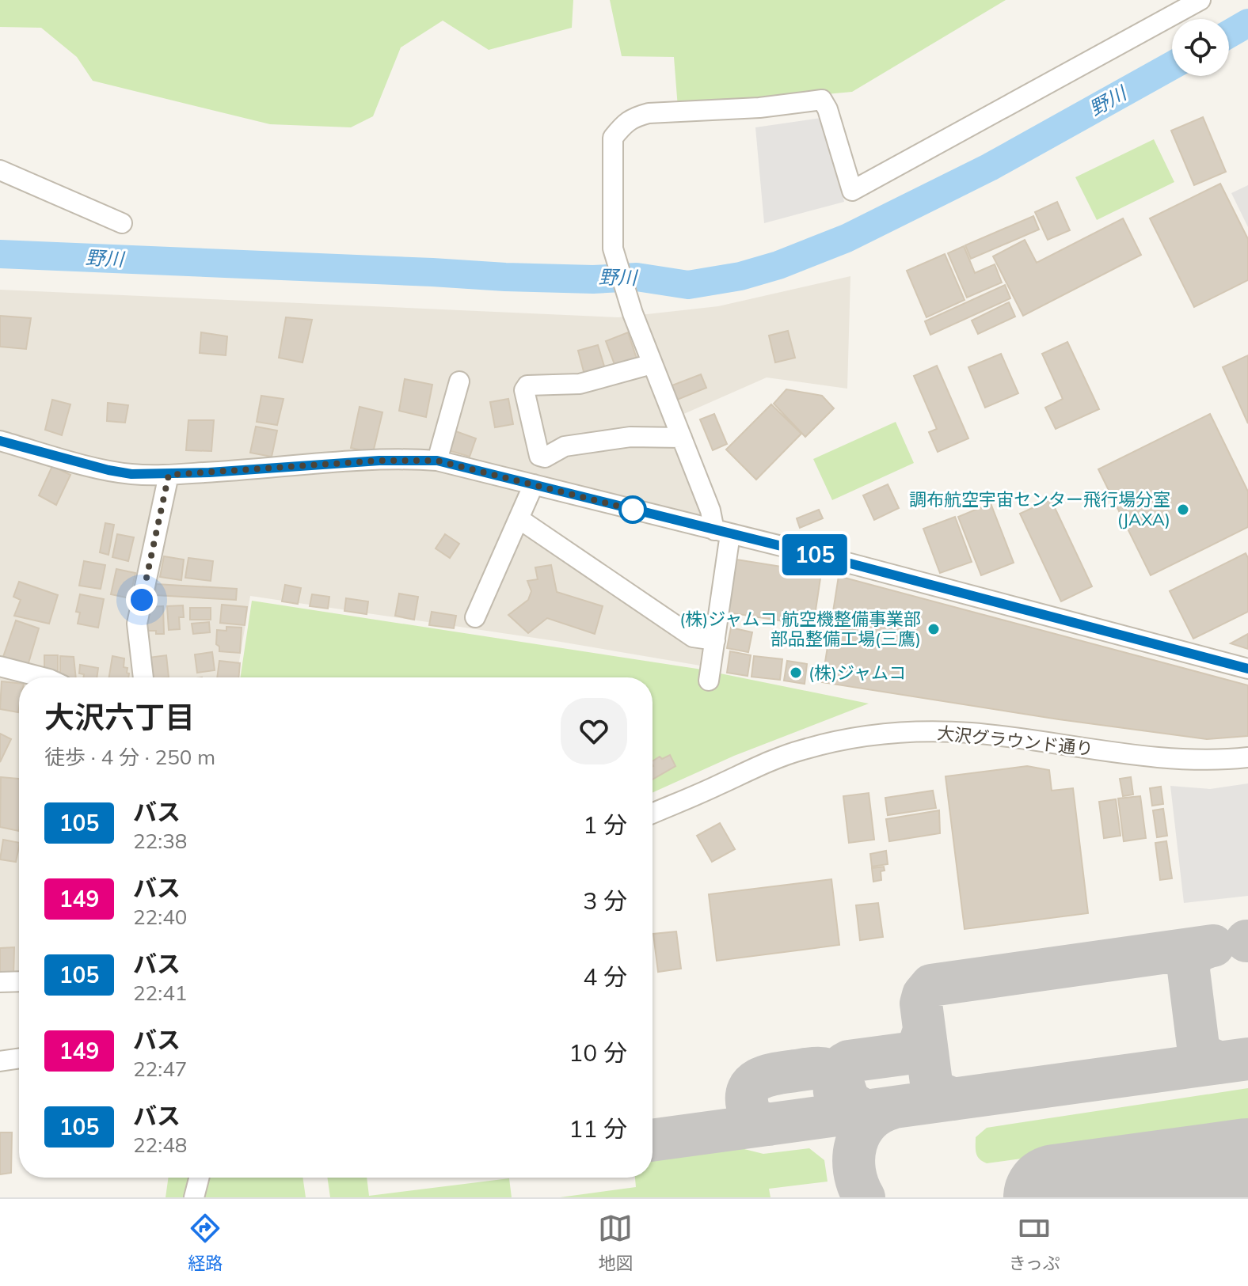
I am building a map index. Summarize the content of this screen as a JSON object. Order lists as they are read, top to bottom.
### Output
{
  "streets": {
    "street": ["大沢グラウンド通り"]
  },
  "water": ["野川"],
  "places": ["調布航空宇宙センター飛行場分室 (JAXA)", "(株)ジャムコ 航空機整備事業部 部品整備工場(三鷹)", "(株)ジャムコ"],
  "lines": ["bus line 105"],
  "page": {
    "on_map": "105",
    "heading": ["大沢六丁目", "徒歩 · 4 分 · 250 m"],
    "list": [
      {
        "mark": "105",
        "name": "バス",
        "note": "22:38",
        "value": "1 分"
      },
      {
        "mark": "149",
        "name": "バス",
        "note": "22:40",
        "value": "3 分"
      },
      {
        "mark": "105",
        "name": "バス",
        "note": "22:41",
        "value": "4 分"
      },
      {
        "mark": "149",
        "name": "バス",
        "note": "22:47",
        "value": "10 分"
      },
      {
        "mark": "105",
        "name": "バス",
        "note": "22:48",
        "value": "11 分"
      }
    ],
    "tabs": ["経路", "地図", "きっぷ"]
  }
}
